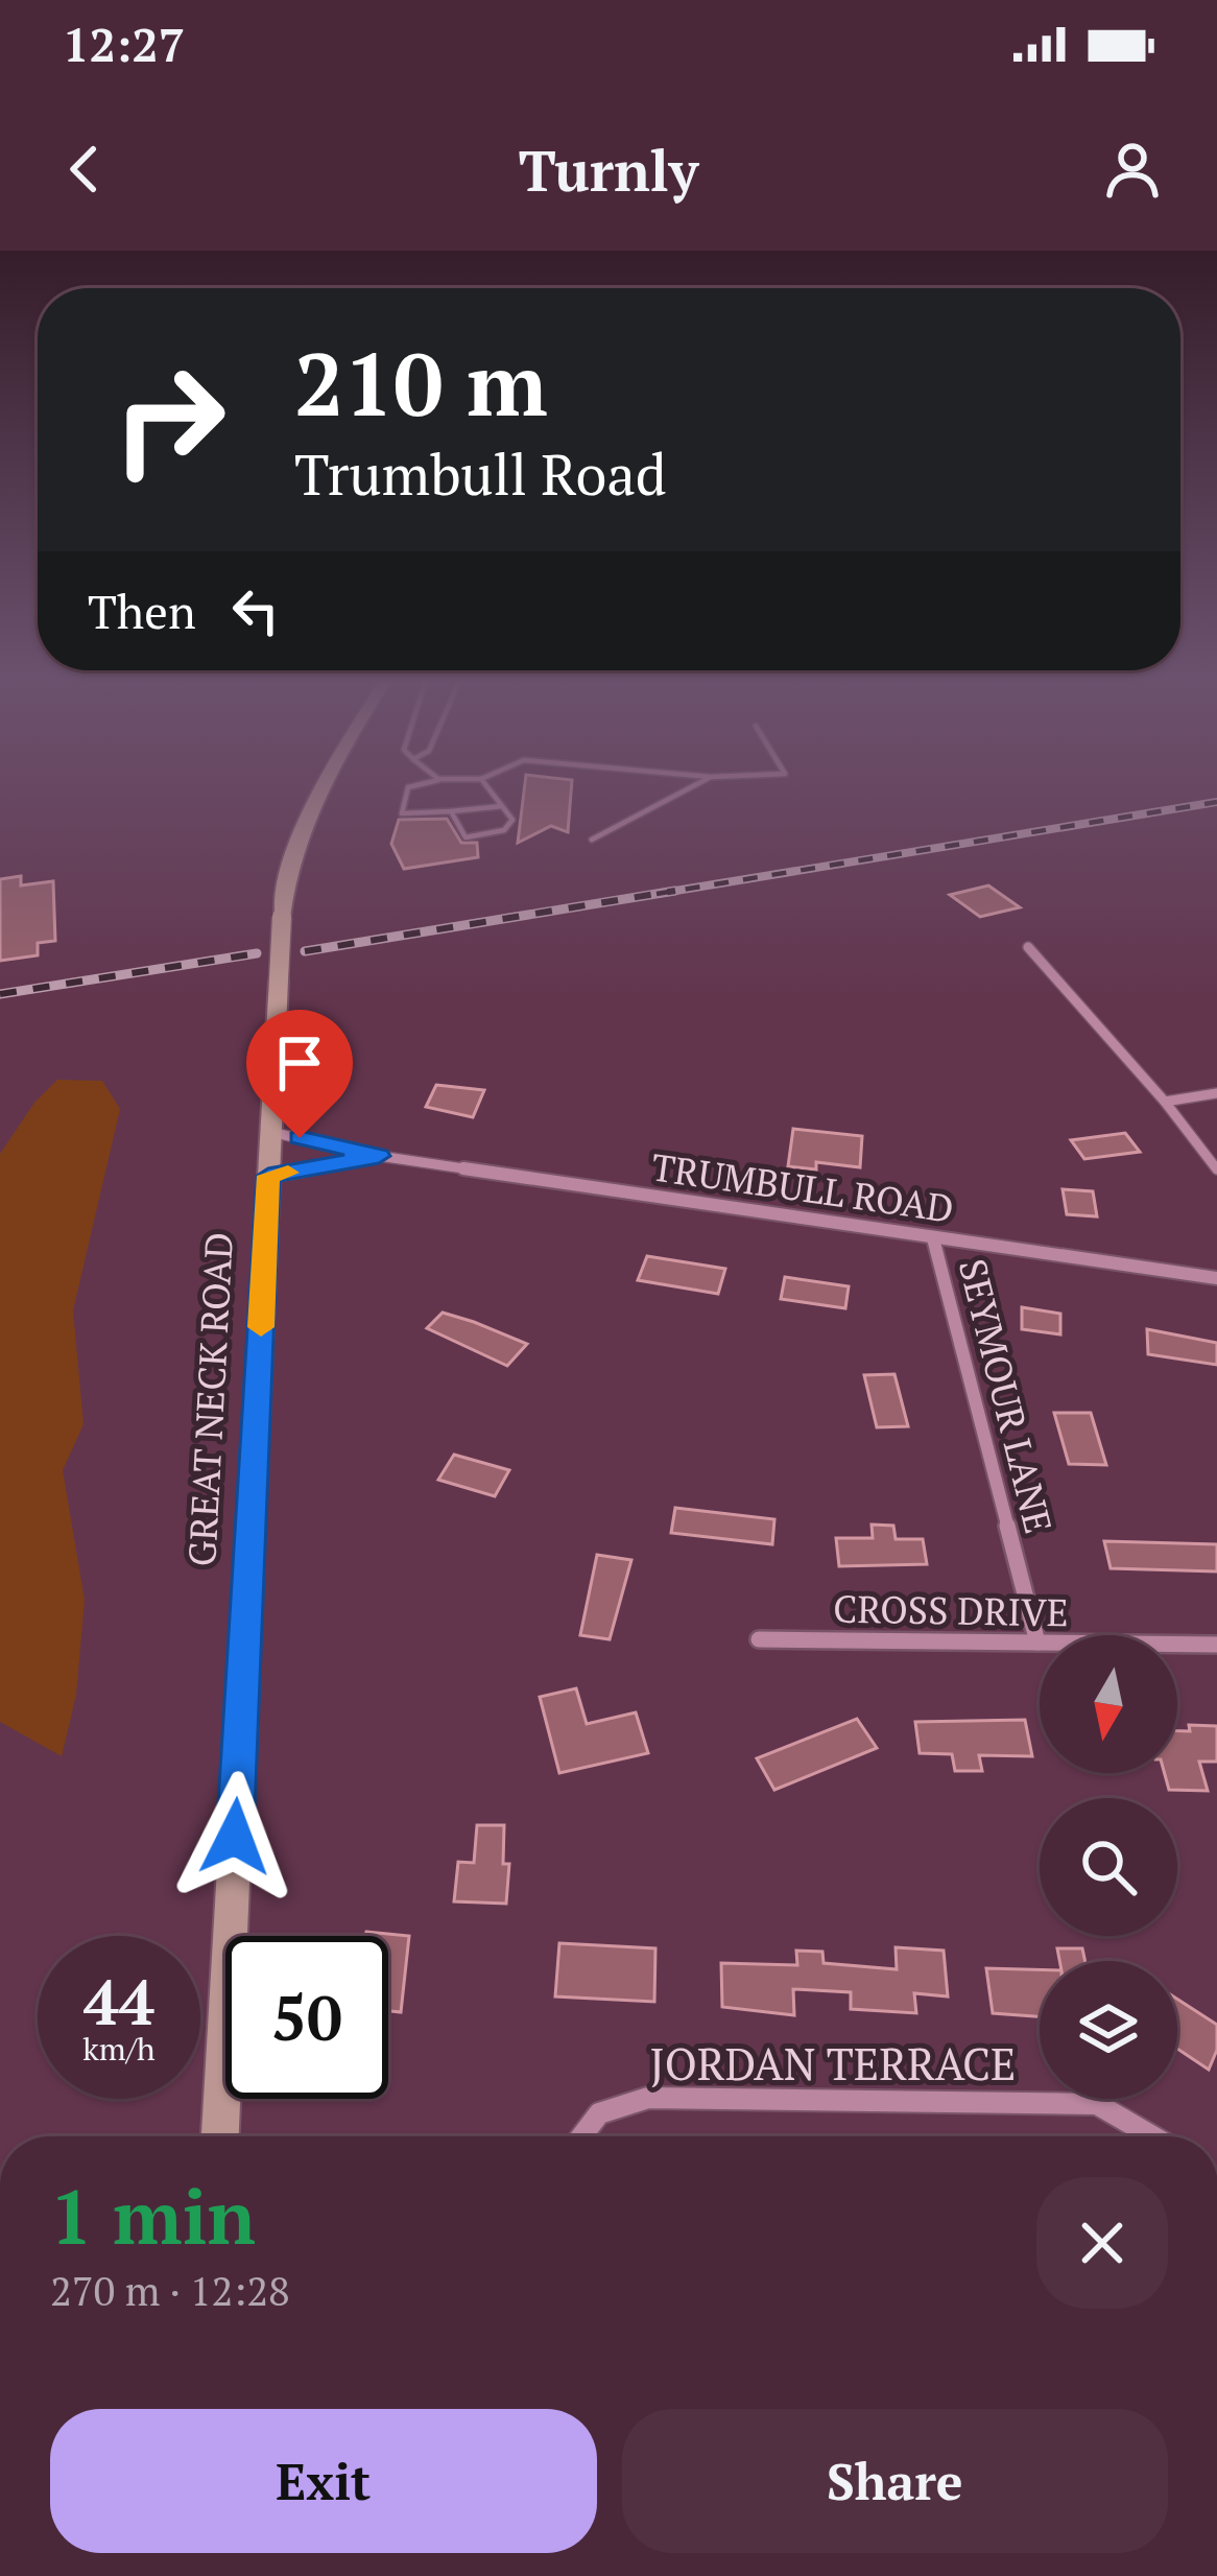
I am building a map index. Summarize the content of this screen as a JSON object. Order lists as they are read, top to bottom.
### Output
{
  "streets": {
    "main road": ["GREAT NECK ROAD"],
    "street": [
      "TRUMBULL ROAD",
      "SEYMOUR LANE",
      "CROSS DRIVE",
      "JORDAN TERRACE"
    ]
  },
  "crossings": [
    ["TRUMBULL ROAD", "SEYMOUR LANE"],
    ["TRUMBULL ROAD", "GREAT NECK ROAD"],
    ["SEYMOUR LANE", "CROSS DRIVE"]
  ],
  "north": "bottom",
  "page": {
    "status": "12:27",
    "header": "Turnly",
    "turn": ["210 m", "Trumbull Road"],
    "then": "Then",
    "speed": "44 km/h",
    "limit": "50",
    "heading": ["1 min", "270 m · 12:28"],
    "buttons": ["Exit", "Share"]
  }
}
